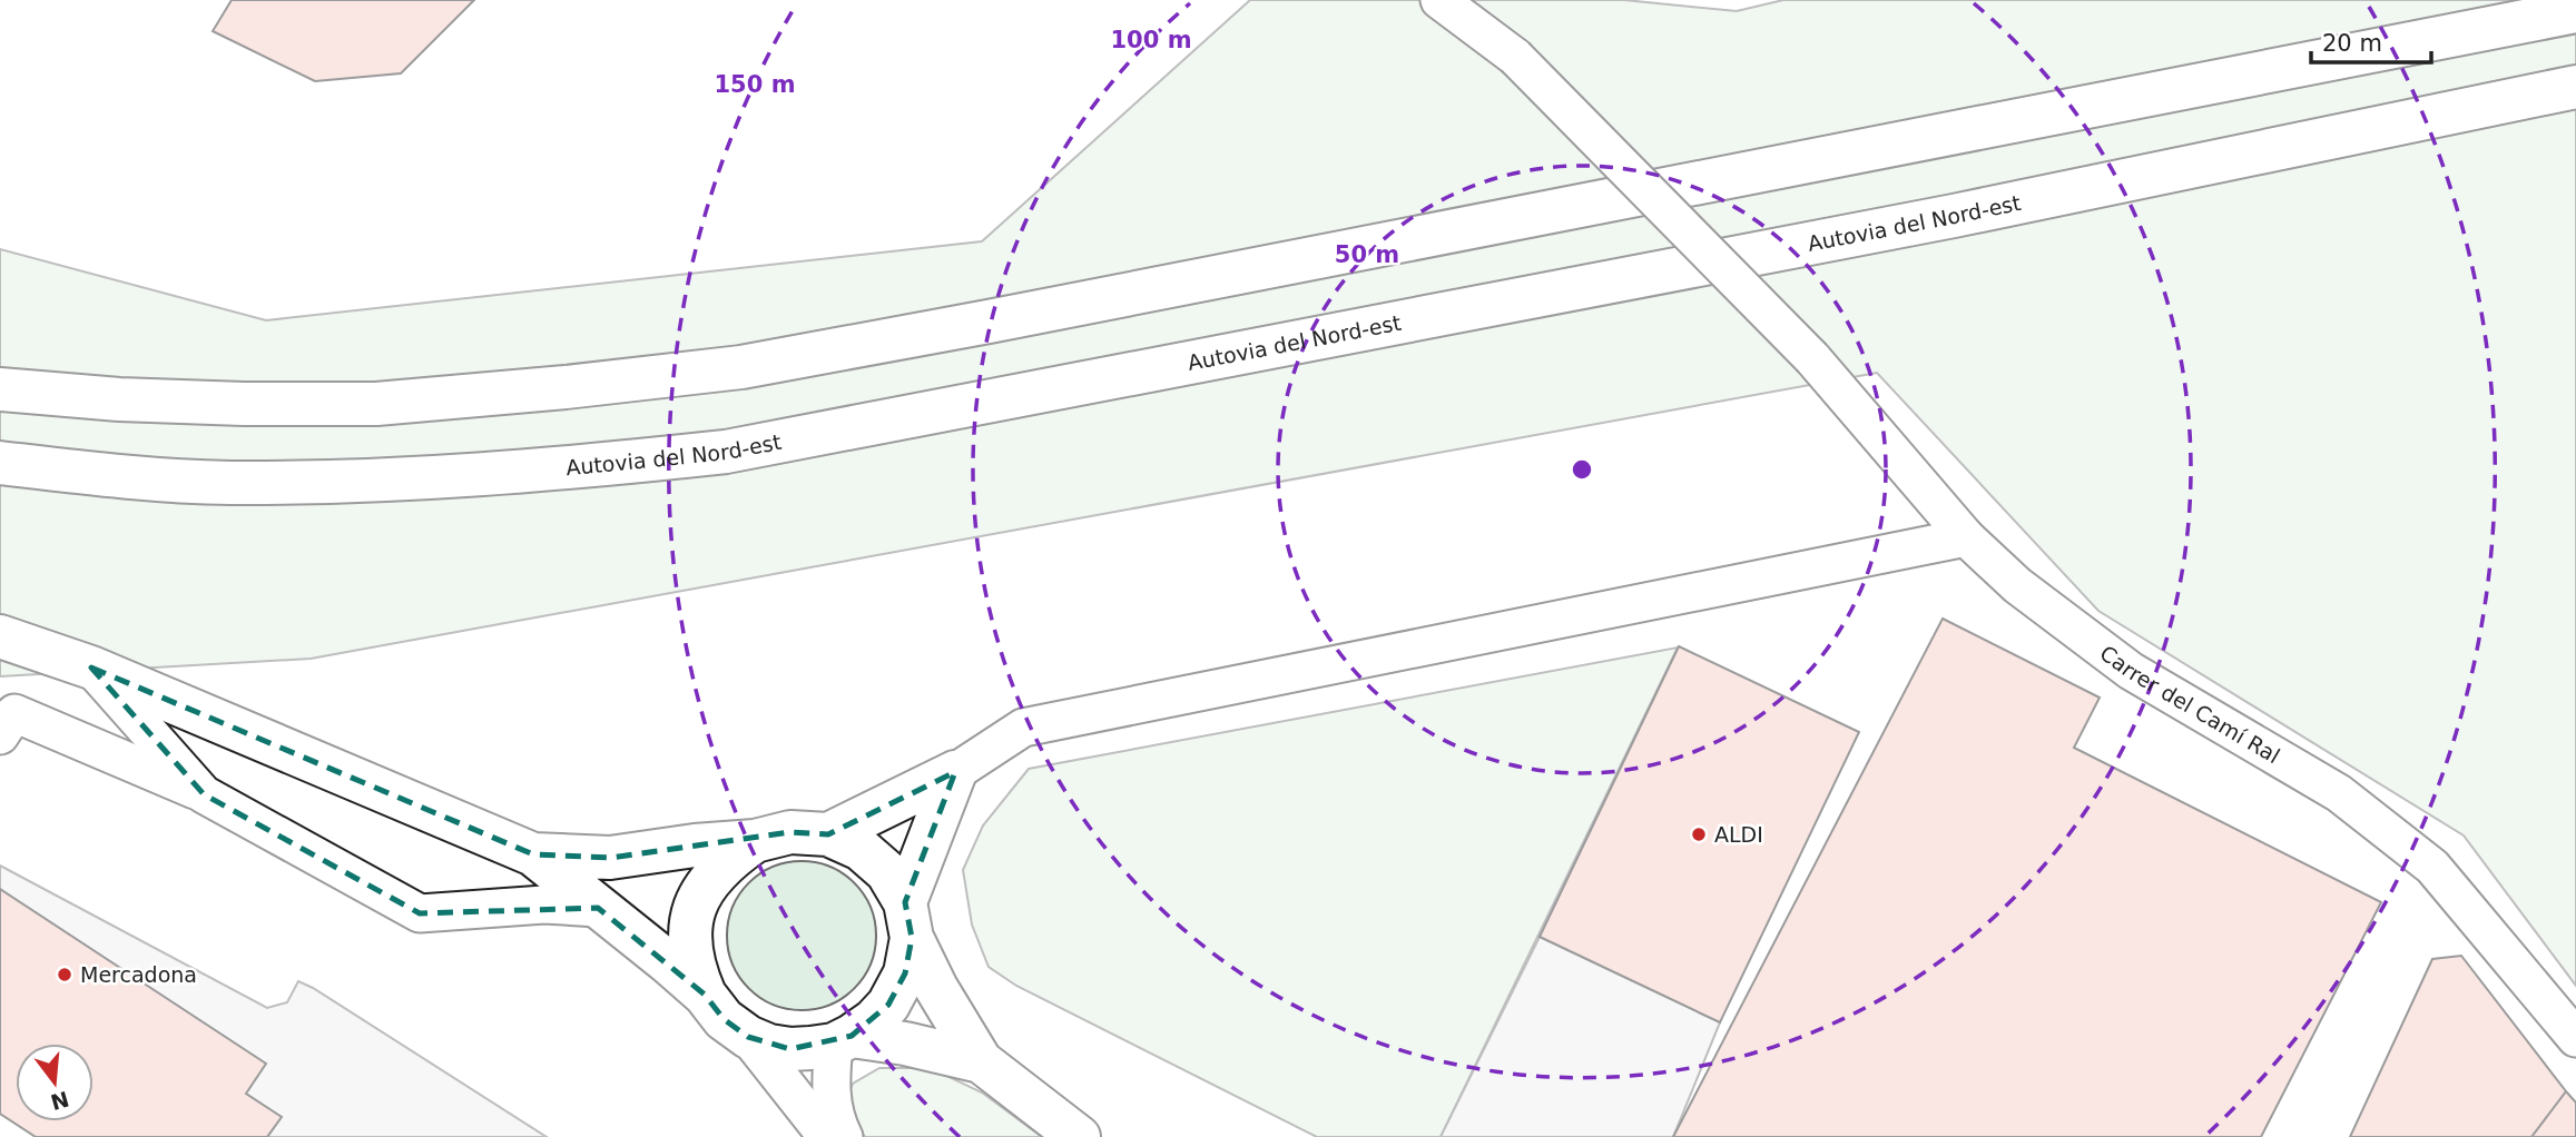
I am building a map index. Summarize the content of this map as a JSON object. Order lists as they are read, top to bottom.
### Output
{
  "streets": {
    "main road": ["Autovia del Nord-est"],
    "street": ["Carrer del Camí Ral"]
  },
  "places": ["ALDI", "Mercadona"],
  "scale_bar": "20 m",
  "north": "bottom",
  "rings": ["100 m", "150 m", "50 m"]
}
